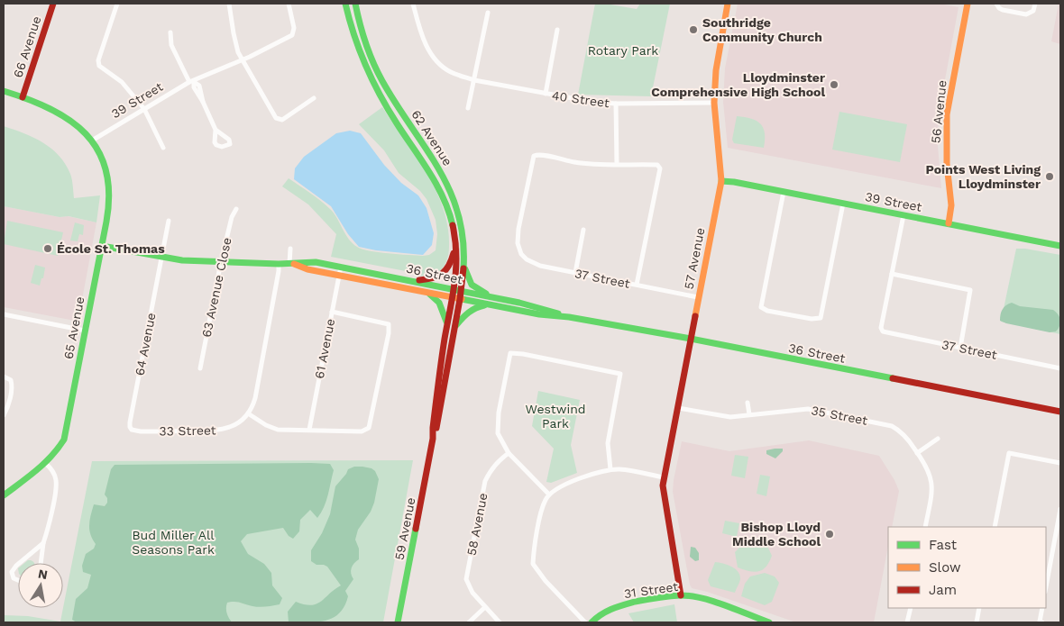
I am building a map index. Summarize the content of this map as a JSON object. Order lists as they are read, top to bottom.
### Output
{
  "streets": {
    "street": [
      "66 Avenue",
      "40 Street",
      "39 Street",
      "56 Avenue",
      "62 Avenue",
      "57 Avenue",
      "36 Street",
      "37 Street",
      "63 Avenue Close",
      "65 Avenue",
      "64 Avenue",
      "61 Avenue",
      "35 Street",
      "33 Street",
      "58 Avenue",
      "59 Avenue",
      "31 Street"
    ]
  },
  "crossings": [
    ["40 Street", "57 Avenue"],
    ["39 Street", "56 Avenue"],
    ["39 Street", "57 Avenue"],
    ["39 Street", "65 Avenue"],
    ["62 Avenue", "36 Street"],
    ["62 Avenue", "59 Avenue"],
    ["57 Avenue", "36 Street"],
    ["57 Avenue", "37 Street"],
    ["57 Avenue", "35 Street"],
    ["57 Avenue", "31 Street"],
    ["36 Street", "63 Avenue Close"],
    ["36 Street", "65 Avenue"],
    ["36 Street", "64 Avenue"],
    ["36 Street", "61 Avenue"],
    ["36 Street", "59 Avenue"],
    ["64 Avenue", "33 Street"]
  ],
  "parks": ["Rotary Park", "Westwind Park", "Bud Miller All Seasons Park"],
  "places": [
    "Southridge Community Church",
    "Lloydminster Comprehensive High School",
    "Points West Living Lloydminster",
    "École St. Thomas",
    "Bishop Lloyd Middle School"
  ],
  "legend": ["Fast", "Slow", "Jam"],
  "north": "top"
}
